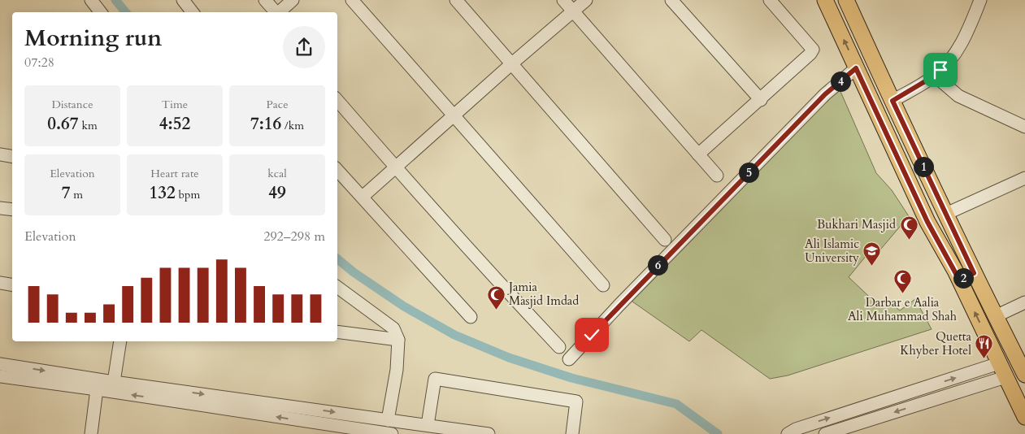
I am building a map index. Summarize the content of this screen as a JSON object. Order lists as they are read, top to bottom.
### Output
{
  "places": {
    "mosque": ["Bukhari Masjid", "Darbar e Aalia Ali Muhammad Shah", "Jamia Masjid Imdad"],
    "school or university": ["Ali Islamic University"],
    "restaurant": ["Quetta Khyber Hotel"]
  },
  "page": {
    "heading": ["Morning run", "07:28"],
    "pins": [
      "4",
      "1",
      "5",
      "6",
      "2"
    ],
    "stats": [
      ["Distance", "0.67 km"],
      ["Time", "4:52"],
      ["Pace", "7:16 /km"],
      ["Elevation", "7 m"],
      ["Heart rate", "132 bpm"],
      ["kcal", "49"]
    ],
    "chart": ["Elevation", "292–298 m"]
  }
}
